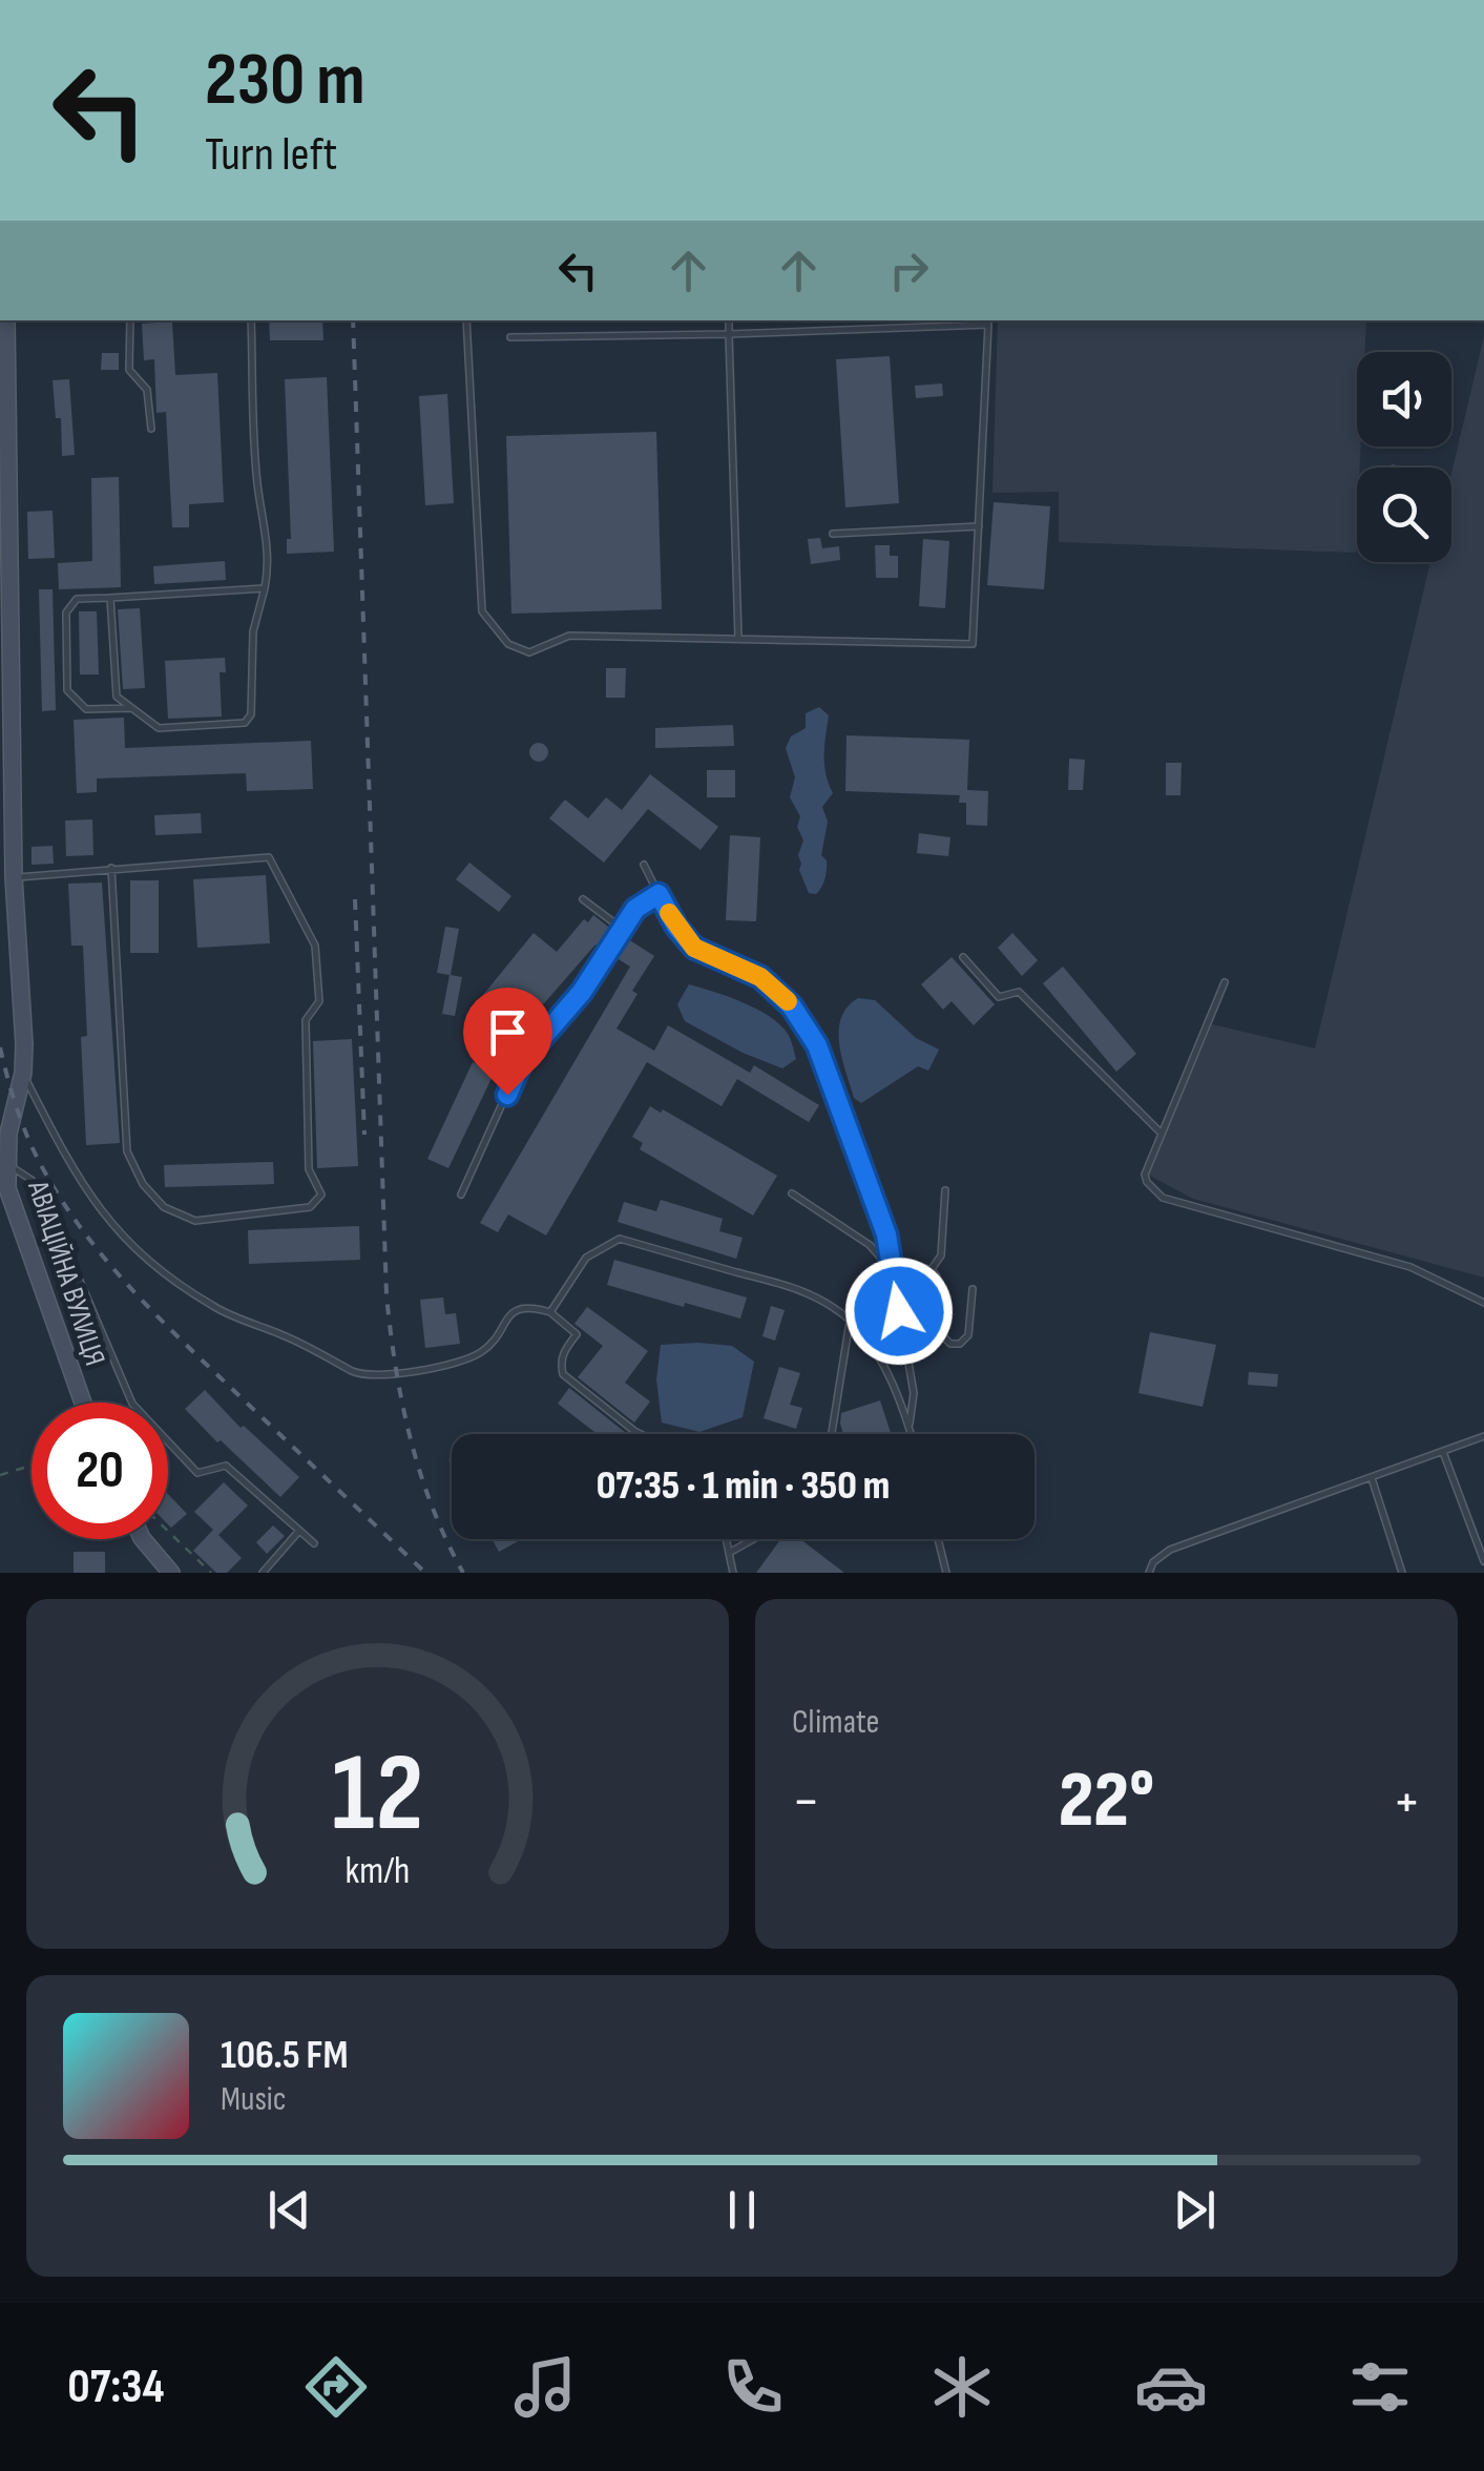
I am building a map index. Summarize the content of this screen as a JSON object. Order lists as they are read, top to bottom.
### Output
{
  "streets": {
    "street": ["АВІАЦІЙНА ВУЛИЦЯ"]
  },
  "page": {
    "turn": ["230 m", "Turn left"],
    "limit": "20",
    "trip": "07:35 · 1 min · 350 m",
    "tile": "Climate",
    "heat": ["−", "22°", "+"],
    "song": ["106.5 FM", "Music"],
    "tabs": "07:34",
    "gauge": ["12", "km/h"]
  }
}
